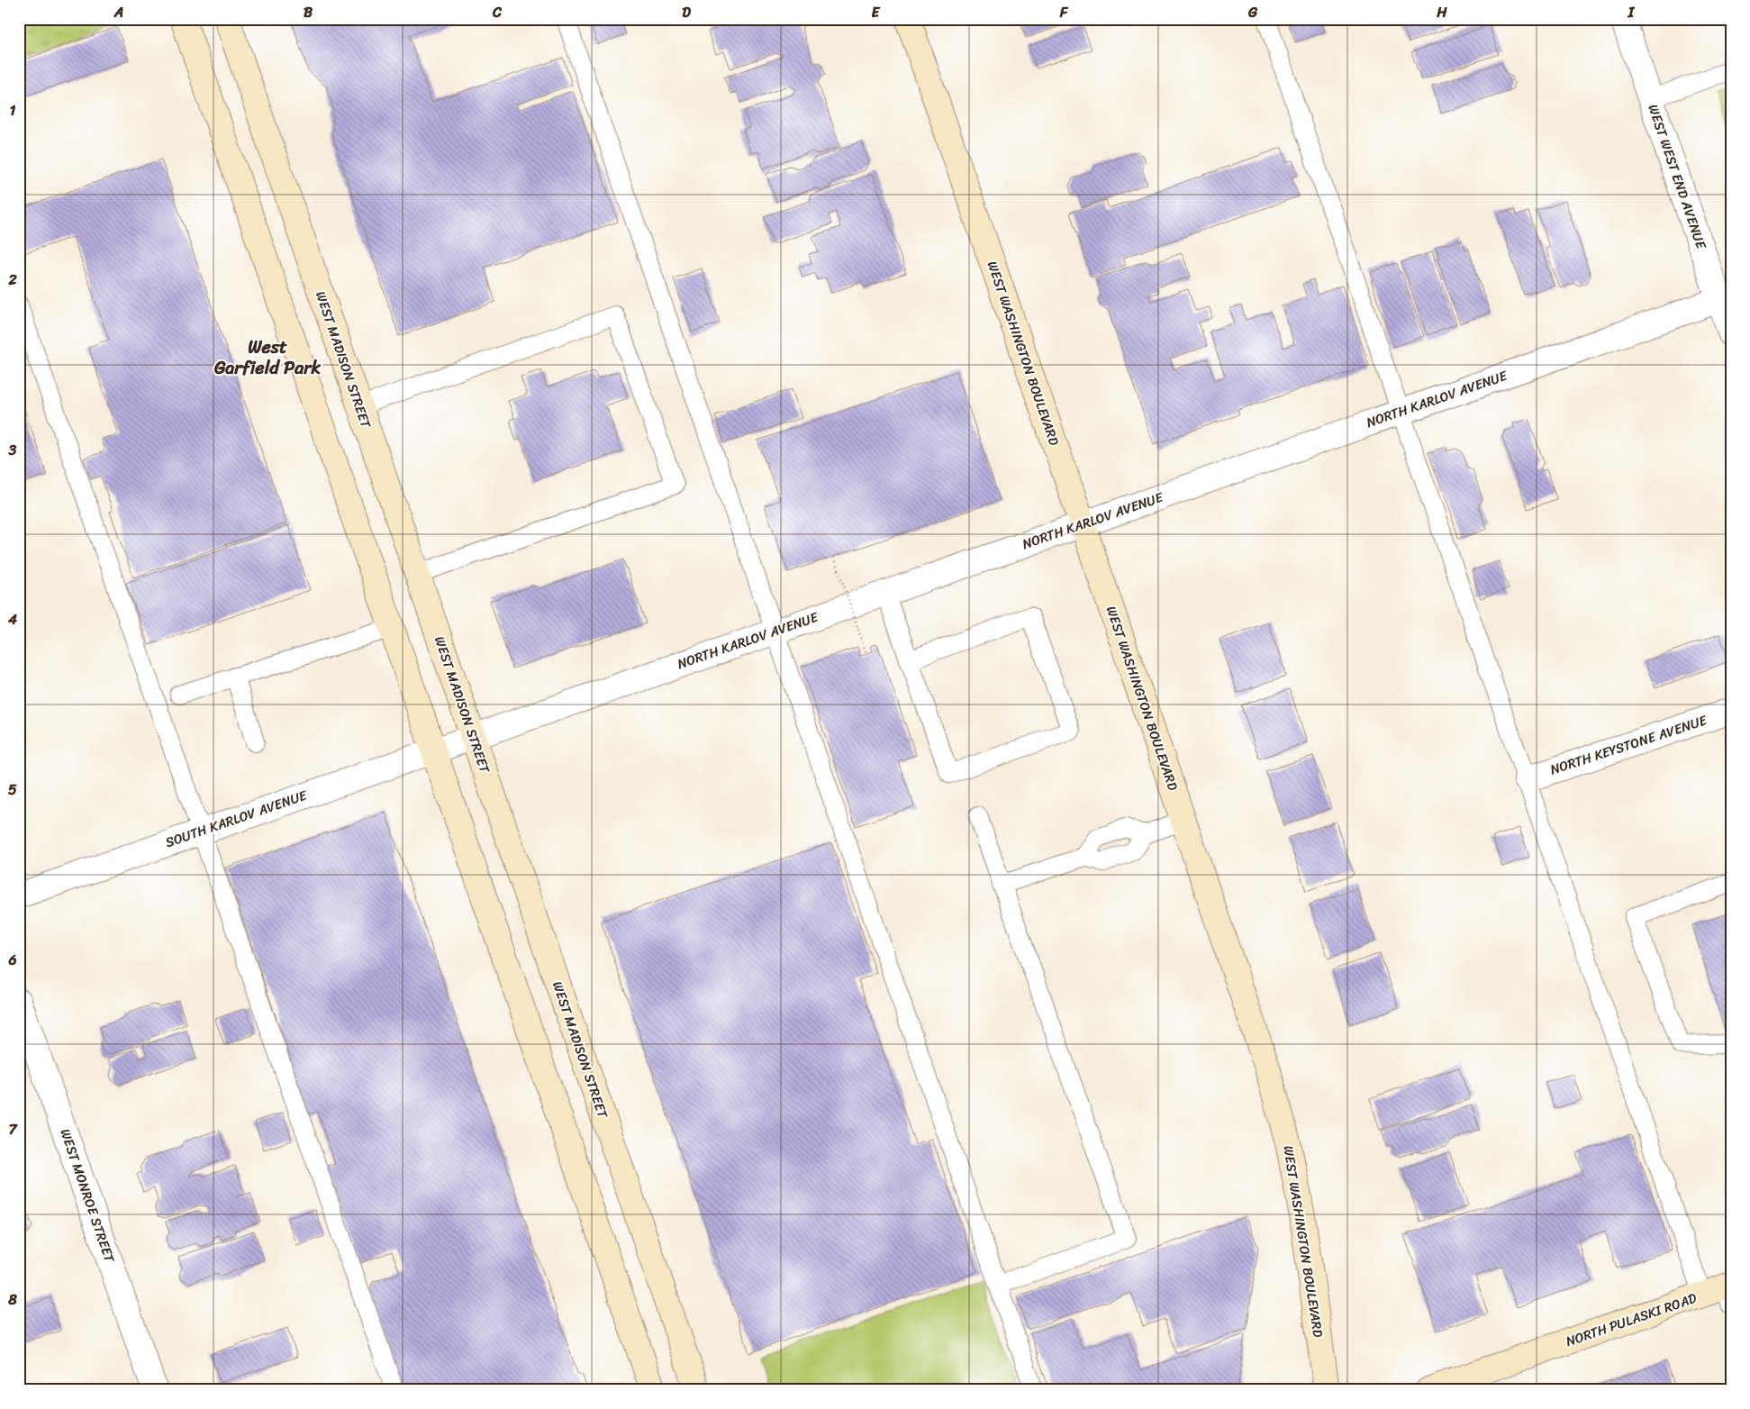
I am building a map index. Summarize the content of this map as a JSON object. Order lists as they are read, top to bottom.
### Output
{
  "streets": {
    "main road": ["WEST WASHINGTON BOULEVARD", "WEST MADISON STREET", "NORTH PULASKI ROAD"],
    "street": [
      "WEST WEST END AVENUE",
      "NORTH KARLOV AVENUE",
      "NORTH KEYSTONE AVENUE",
      "SOUTH KARLOV AVENUE",
      "WEST MONROE STREET"
    ]
  },
  "crossings": [
    ["WEST WEST END AVENUE", "NORTH KARLOV AVENUE"],
    ["WEST WASHINGTON BOULEVARD", "NORTH KARLOV AVENUE"],
    ["WEST MADISON STREET", "NORTH KARLOV AVENUE"],
    ["WEST MADISON STREET", "SOUTH KARLOV AVENUE"],
    ["NORTH KARLOV AVENUE", "SOUTH KARLOV AVENUE"]
  ],
  "districts": ["West Garfield Park"],
  "grid": {
    "columns": [
      "A",
      "B",
      "C",
      "D",
      "E",
      "F",
      "G",
      "H",
      "I"
    ],
    "rows": [
      "1",
      "2",
      "3",
      "4",
      "5",
      "6",
      "7",
      "8"
    ]
  }
}
